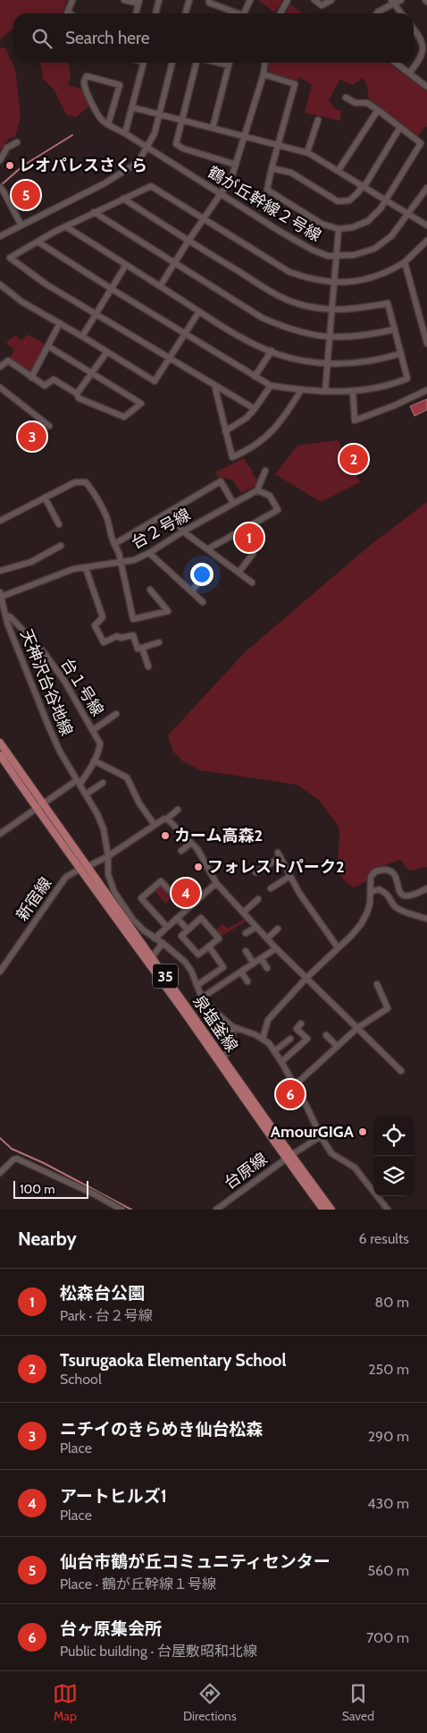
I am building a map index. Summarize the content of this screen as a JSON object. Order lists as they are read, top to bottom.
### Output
{
  "streets": {
    "main road": ["35", "泉塩釜線"],
    "street": [
      "鶴が丘幹線２号線",
      "台２号線",
      "天神沢台谷地線",
      "台１号線",
      "新宿線",
      "台原線"
    ]
  },
  "crossings": [
    ["台２号線", "天神沢台谷地線"],
    ["天神沢台谷地線", "台１号線"],
    ["天神沢台谷地線", "新宿線"],
    ["新宿線", "泉塩釜線"],
    ["泉塩釜線", "台原線"]
  ],
  "places": [
    "レオパレスさくら",
    "カーム高森2",
    "フォレストパーク2",
    "AmourGIGA"
  ],
  "scale_bar": "100 m",
  "page": {
    "search": "Search here",
    "pins": [
      "5",
      "3",
      "2",
      "1",
      "4",
      "6"
    ],
    "scale": "100 m",
    "heading": ["Nearby", "6 results"],
    "list": [
      {
        "mark": "1",
        "name": "松森台公園",
        "note": "Park · 台２号線",
        "value": "80 m"
      },
      {
        "mark": "2",
        "name": "Tsurugaoka Elementary School",
        "note": "School",
        "value": "250 m"
      },
      {
        "mark": "3",
        "name": "ニチイのきらめき仙台松森",
        "note": "Place",
        "value": "290 m"
      },
      {
        "mark": "4",
        "name": "アートヒルズ1",
        "note": "Place",
        "value": "430 m"
      },
      {
        "mark": "5",
        "name": "仙台市鶴が丘コミュニティセンター",
        "note": "Place · 鶴が丘幹線１号線",
        "value": "560 m"
      },
      {
        "mark": "6",
        "name": "台ヶ原集会所",
        "note": "Public building · 台屋敷昭和北線",
        "value": "700 m"
      }
    ],
    "nav": ["Map", "Directions", "Saved"]
  }
}
